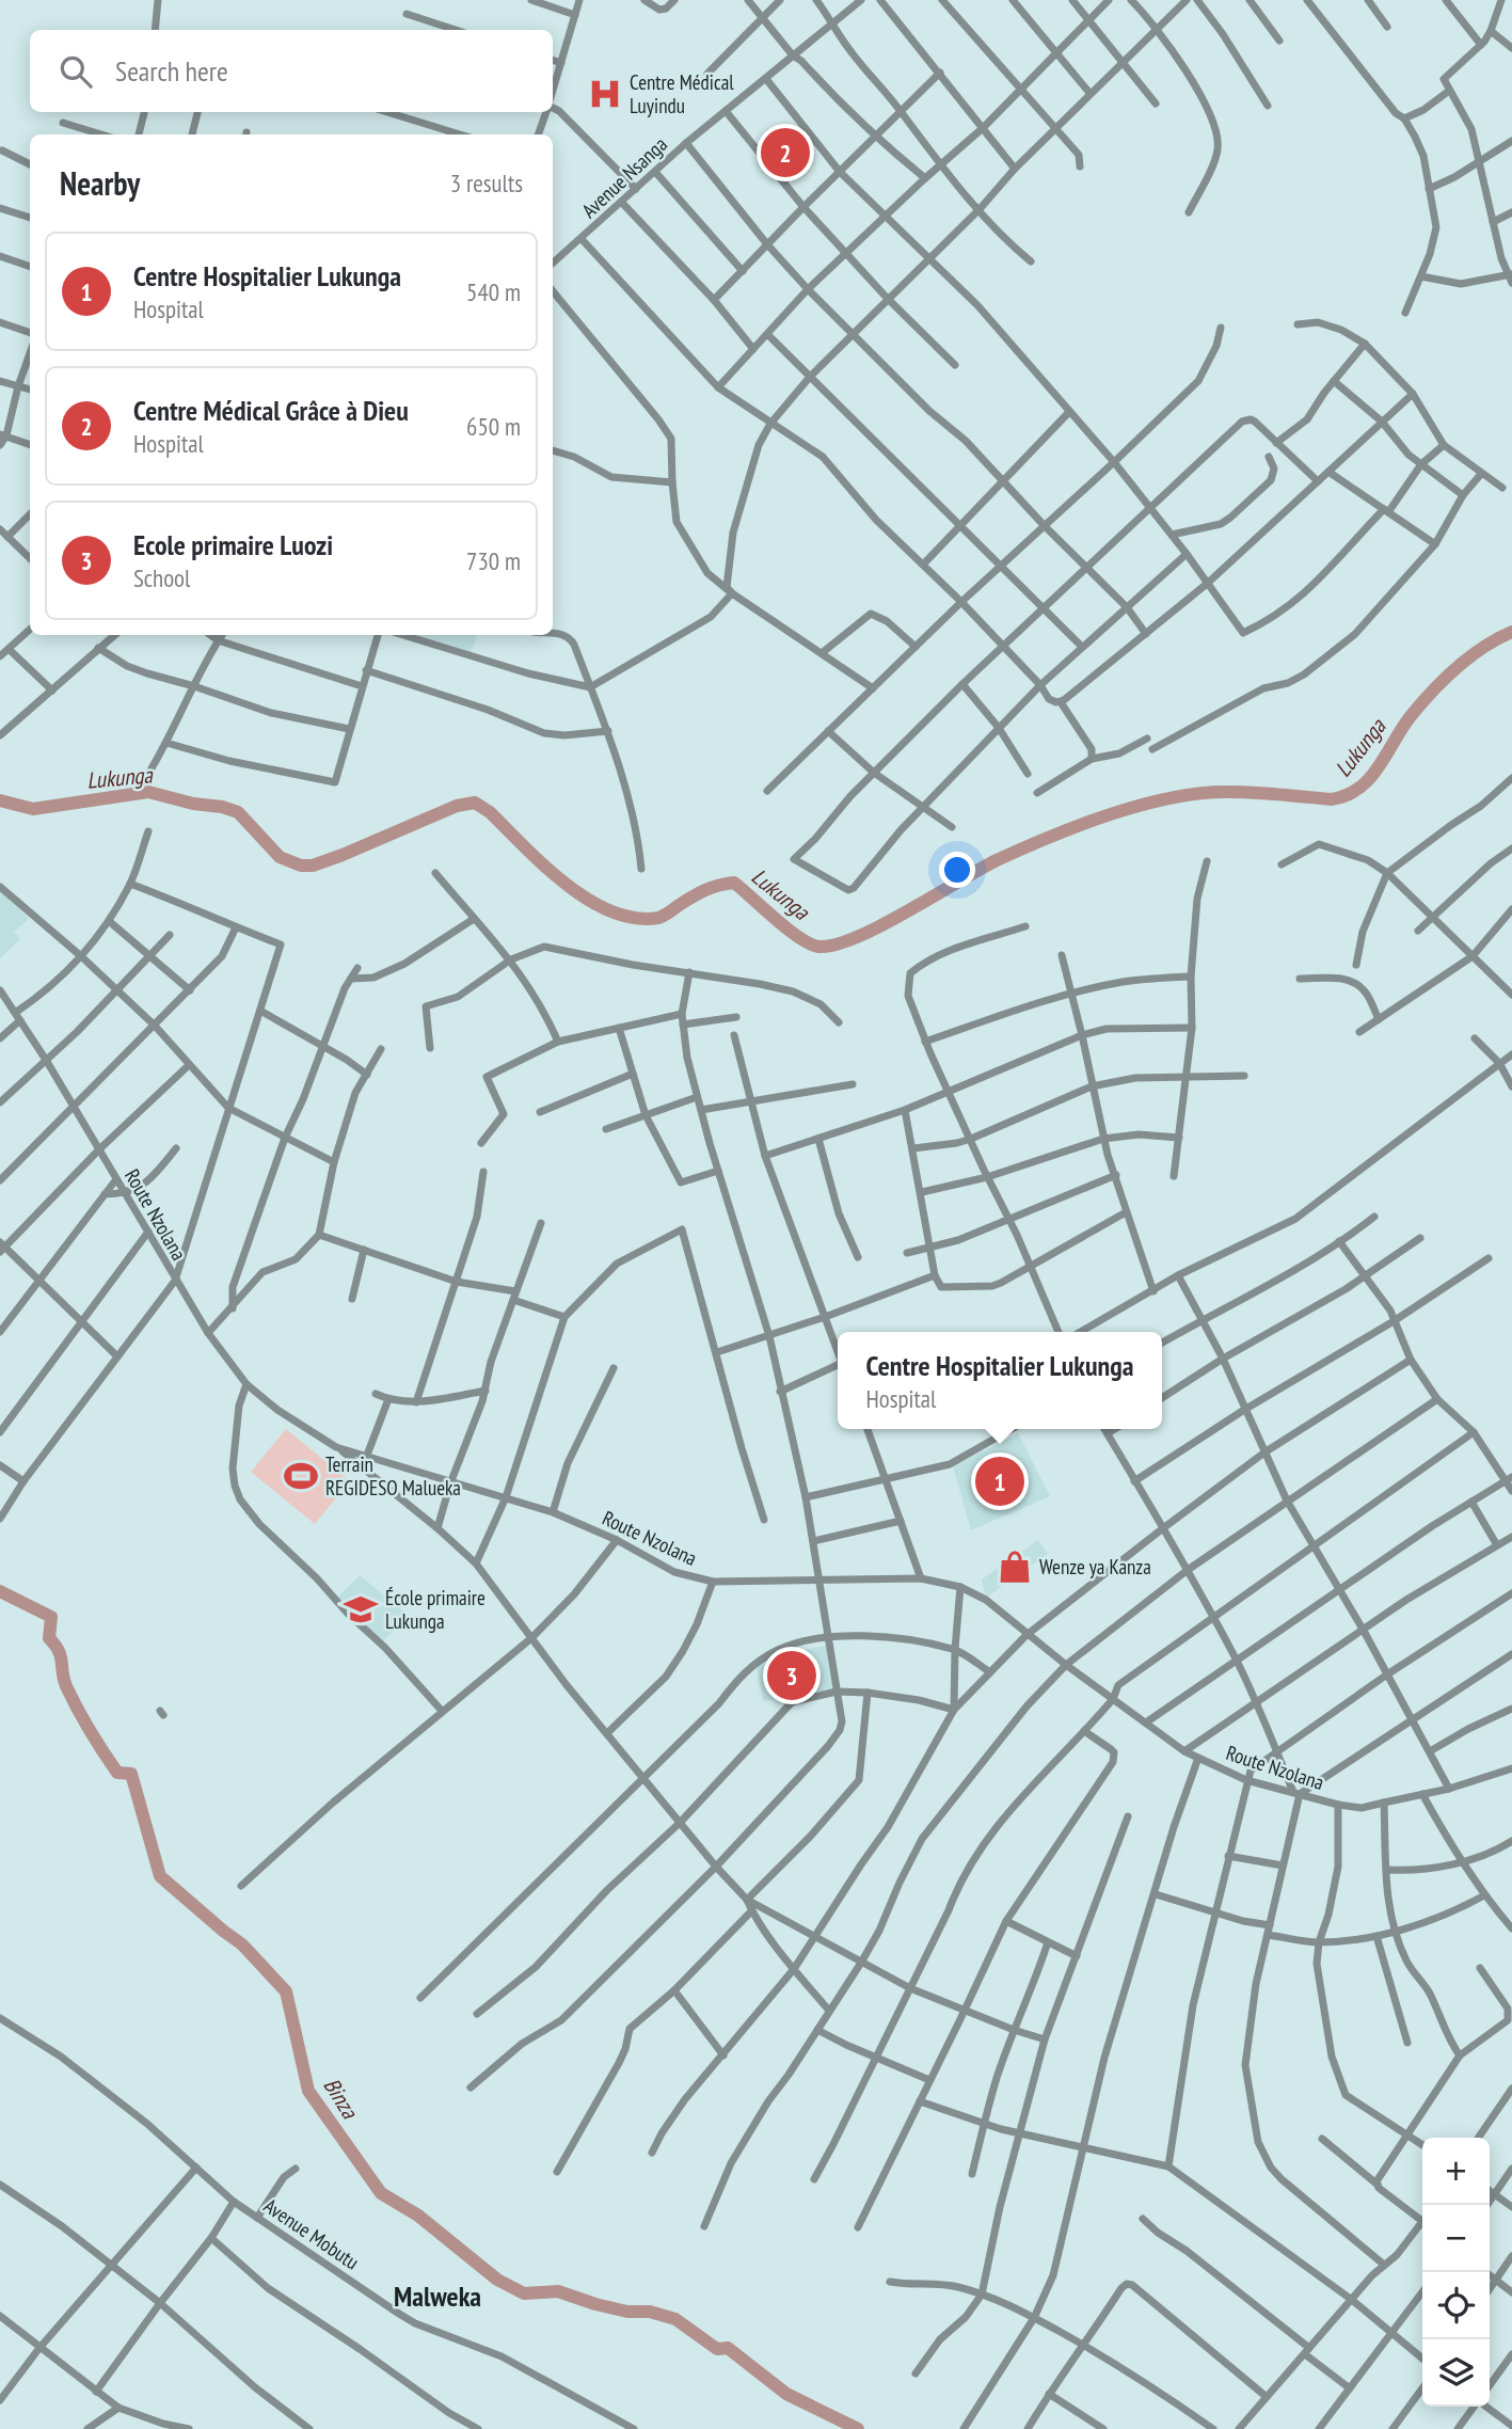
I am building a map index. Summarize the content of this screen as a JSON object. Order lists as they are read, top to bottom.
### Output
{
  "streets": {
    "street": ["Avenue Nsanga", "Route Nzolana", "Avenue Mobutu"]
  },
  "districts": ["Malweka"],
  "water": ["Lukunga", "Binza"],
  "places": {
    "hospital": ["Centre Médical Luyindu"],
    "sports": ["Terrain REGIDESO Malueka"],
    "shop": ["Wenze ya Kanza"],
    "school or university": ["École primaire Lukunga"]
  },
  "page": {
    "search": "Search here",
    "pins": ["2", "1", "3"],
    "heading": ["Nearby", "3 results"],
    "list": [
      {
        "mark": "1",
        "name": "Centre Hospitalier Lukunga",
        "note": "Hospital",
        "value": "540 m"
      },
      {
        "mark": "2",
        "name": "Centre Médical Grâce à Dieu",
        "note": "Hospital",
        "value": "650 m"
      },
      {
        "mark": "3",
        "name": "Ecole primaire Luozi",
        "note": "School",
        "value": "730 m"
      }
    ],
    "popup": ["Centre Hospitalier Lukunga", "Hospital"],
    "map_buttons": ["+", "−"]
  }
}
